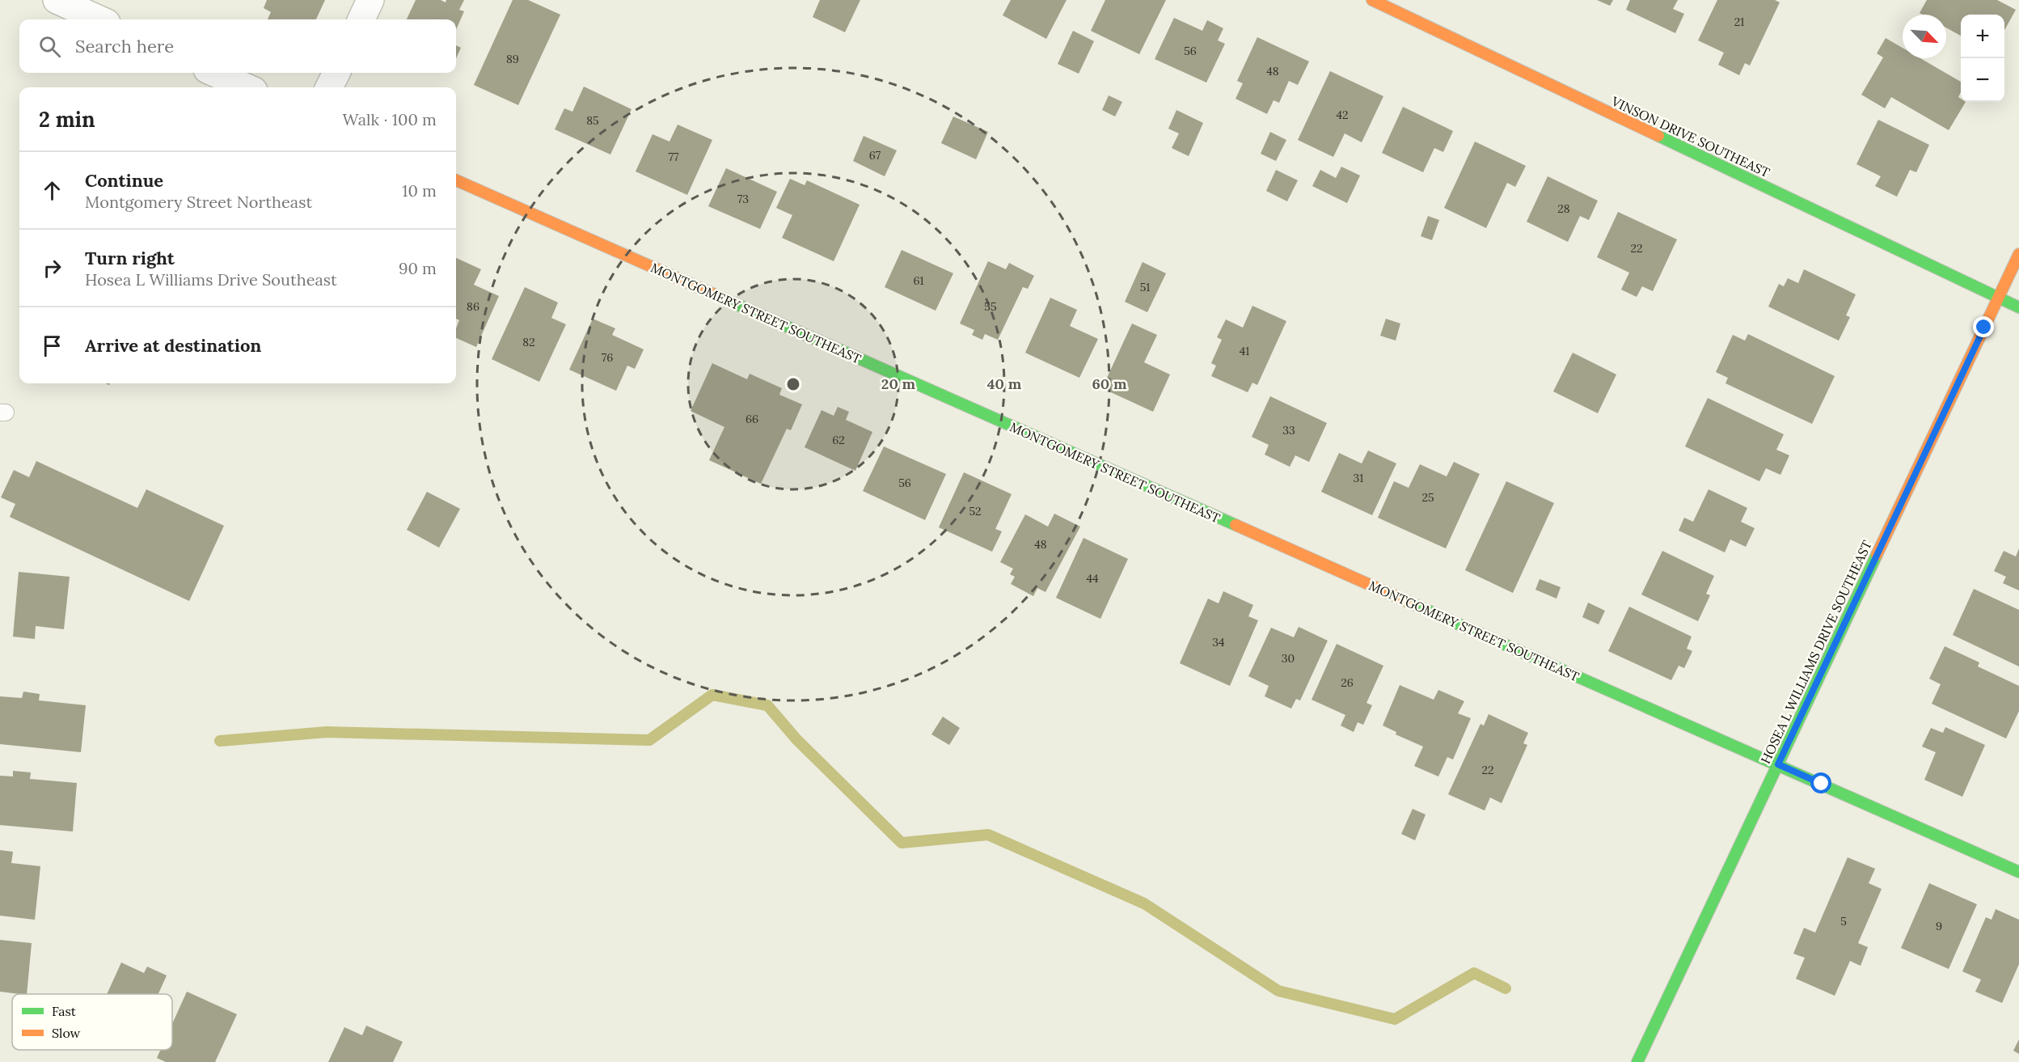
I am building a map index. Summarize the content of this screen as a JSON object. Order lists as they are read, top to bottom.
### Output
{
  "streets": {
    "street": ["VINSON DRIVE SOUTHEAST", "MONTGOMERY STREET SOUTHEAST", "HOSEA L WILLIAMS DRIVE SOUTHEAST"]
  },
  "crossings": [
    ["VINSON DRIVE SOUTHEAST", "HOSEA L WILLIAMS DRIVE SOUTHEAST"],
    ["MONTGOMERY STREET SOUTHEAST", "HOSEA L WILLIAMS DRIVE SOUTHEAST"]
  ],
  "house_numbers": [
    "21",
    "56",
    "89",
    "48",
    "42",
    "85",
    "67",
    "77",
    "73",
    "28",
    "22",
    "61",
    "51",
    "86",
    "55",
    "82",
    "41",
    "76",
    "66",
    "33",
    "62",
    "31",
    "56",
    "25",
    "52",
    "48",
    "44",
    "34",
    "30",
    "26",
    "22",
    "5",
    "9"
  ],
  "legend": ["Fast", "Slow"],
  "north": "bottom right",
  "page": {
    "map_buttons": ["+", "−"],
    "search": "Search here",
    "heading": ["2 min", "Walk · 100 m"],
    "list": [
      ["Continue", "Montgomery Street Northeast", "10 m"],
      ["Turn right", "Hosea L Williams Drive Southeast", "90 m"],
      "Arrive at destination"
    ]
  },
  "rings": ["20 m", "40 m", "60 m"]
}
